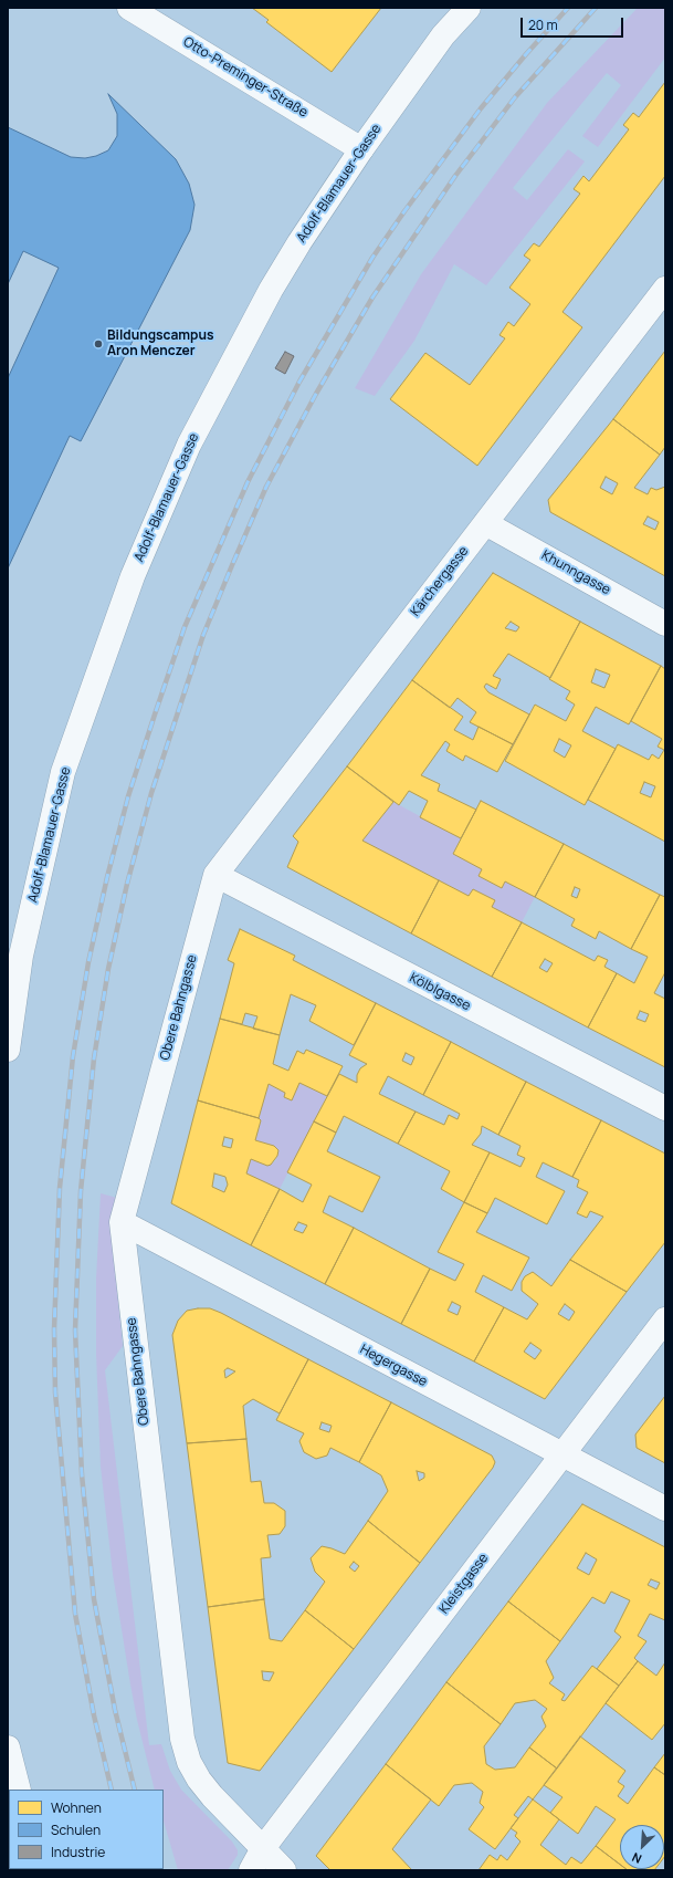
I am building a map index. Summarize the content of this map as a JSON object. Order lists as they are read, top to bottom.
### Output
{
  "streets": {
    "street": [
      "Otto-Preminger-Straße",
      "Adolf-Blamauer-Gasse",
      "Khunngasse",
      "Kärchergasse",
      "Kölblgasse",
      "Obere Bahngasse",
      "Hegergasse",
      "Kleistgasse"
    ]
  },
  "crossings": [
    ["Otto-Preminger-Straße", "Adolf-Blamauer-Gasse"],
    ["Khunngasse", "Kärchergasse"],
    ["Kärchergasse", "Kölblgasse"],
    ["Kärchergasse", "Obere Bahngasse"],
    ["Kölblgasse", "Obere Bahngasse"],
    ["Obere Bahngasse", "Hegergasse"],
    ["Obere Bahngasse", "Kleistgasse"],
    ["Hegergasse", "Kleistgasse"]
  ],
  "places": ["Bildungscampus Aron Menczer"],
  "legend": ["Wohnen", "Schulen", "Industrie"],
  "scale_bar": "20 m",
  "north": "bottom left"
}
